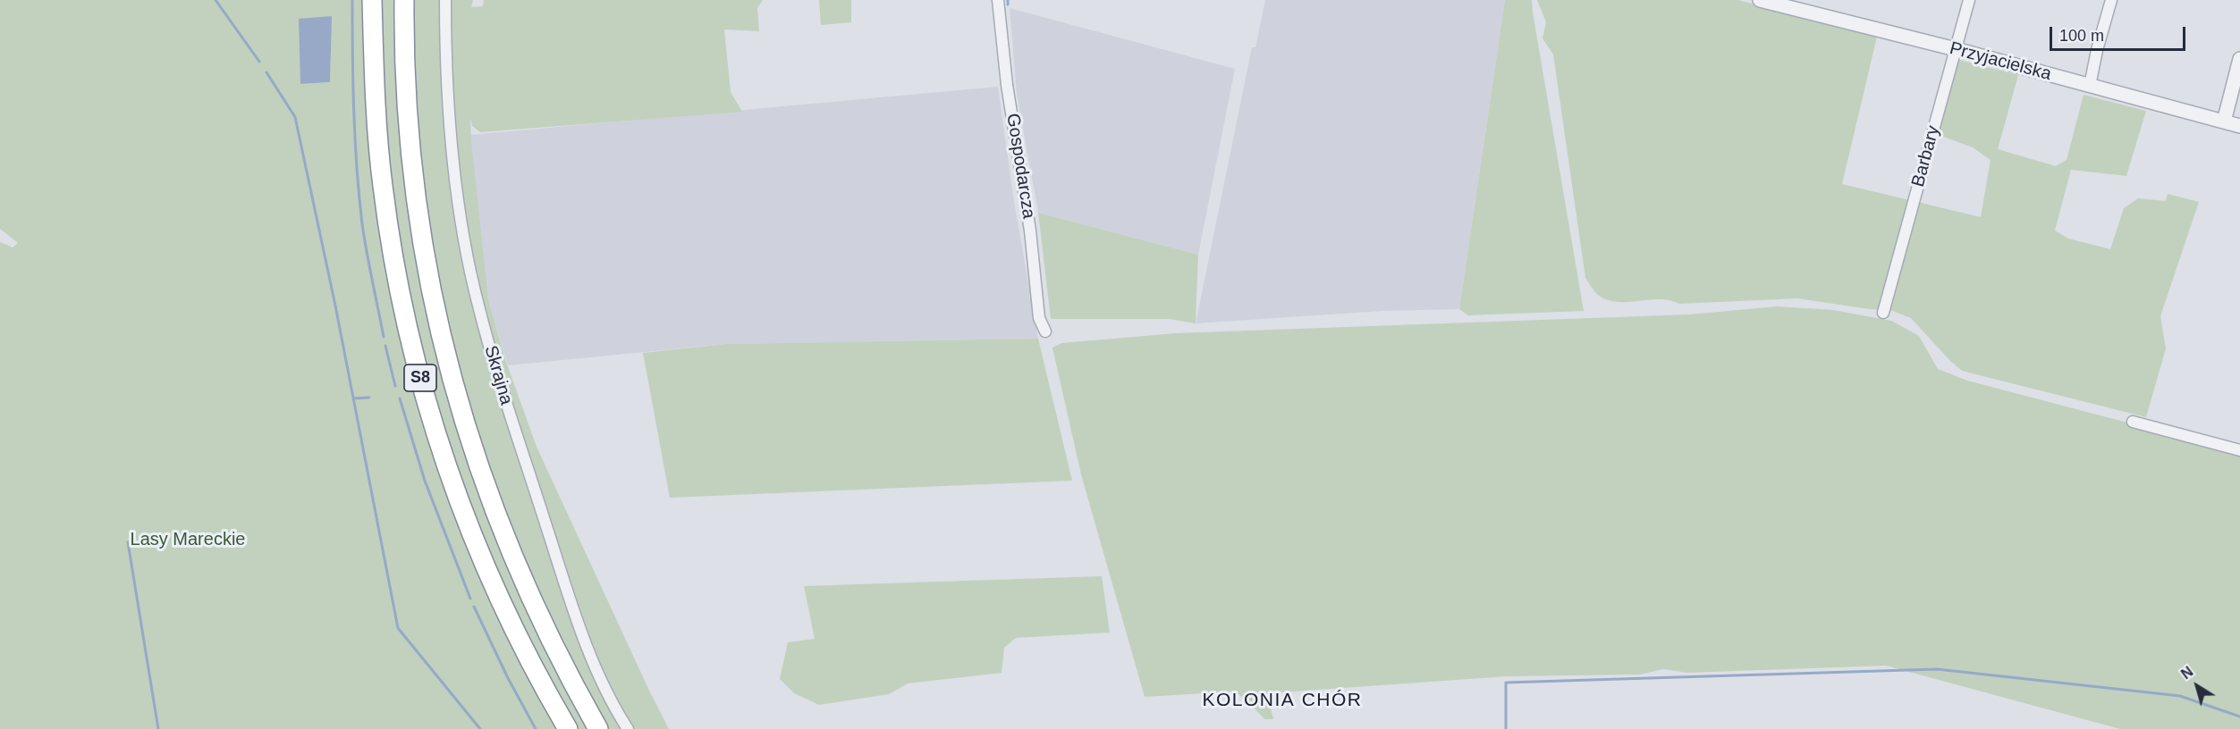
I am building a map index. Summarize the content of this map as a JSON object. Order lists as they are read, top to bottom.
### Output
{
  "streets": {
    "highway": ["S8"],
    "street": [
      "Przyjacielska",
      "Barbary",
      "Gospodarcza",
      "Skrajna"
    ]
  },
  "crossings": [
    ["Przyjacielska", "Barbary"]
  ],
  "districts": ["KOLONIA CHÓR"],
  "parks": ["Lasy Mareckie"],
  "scale_bar": "100 m",
  "north": "top left"
}
